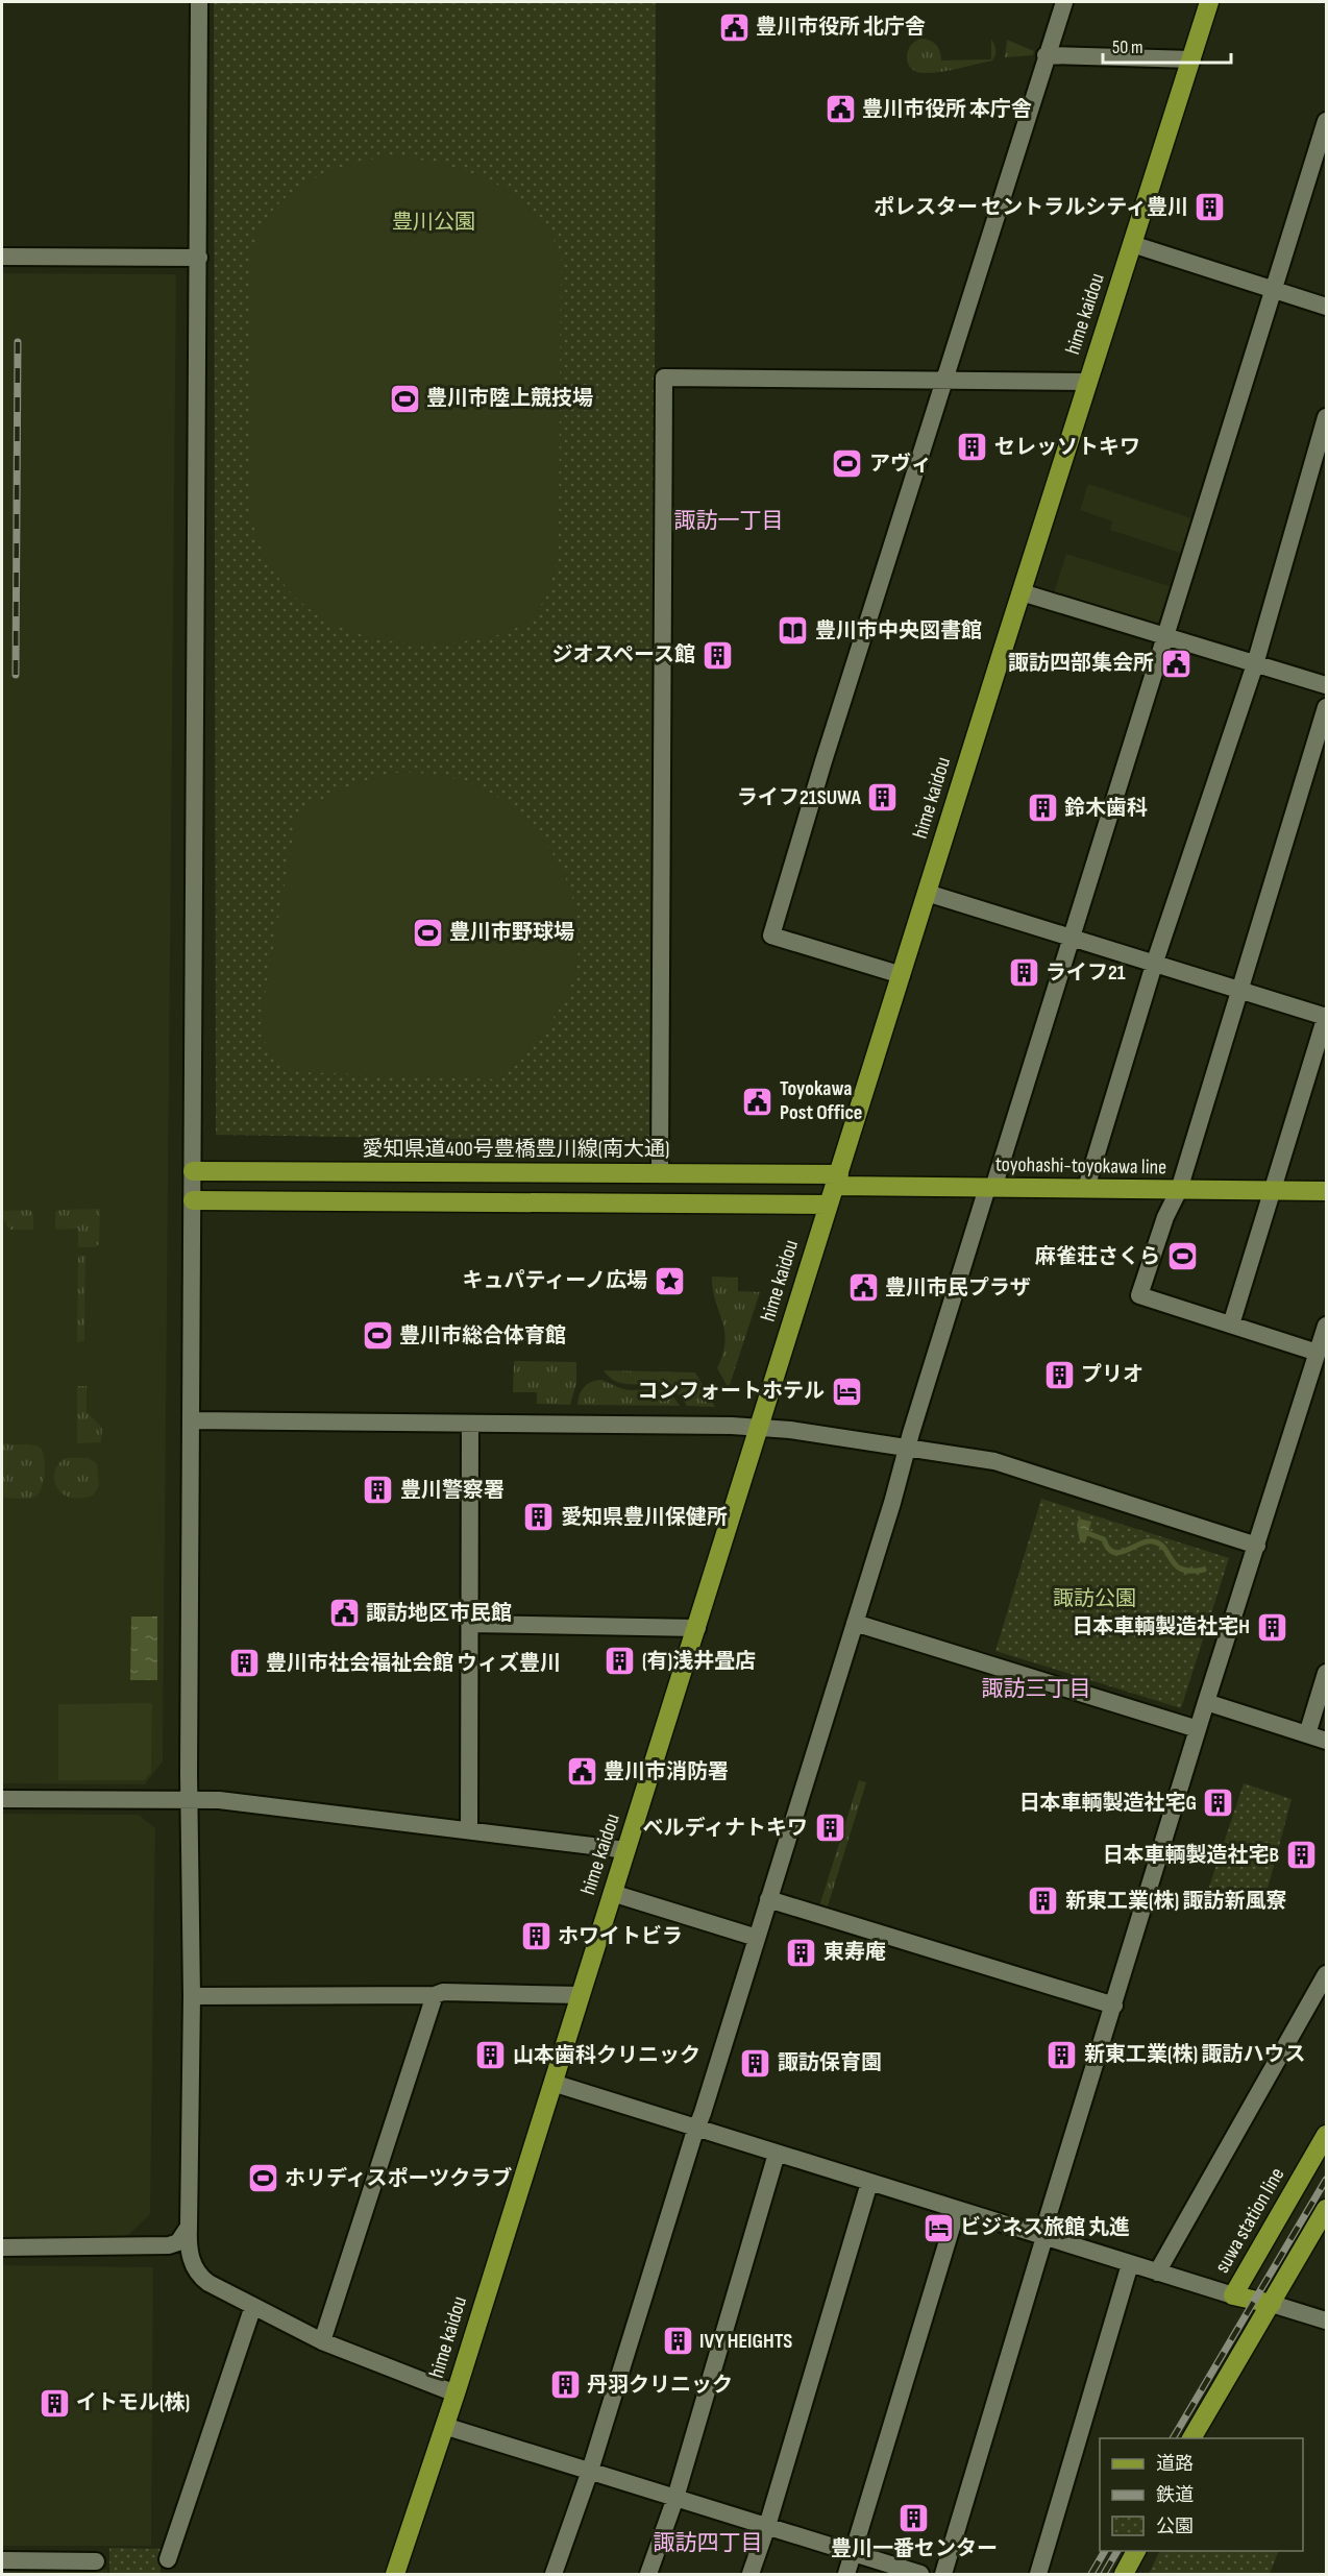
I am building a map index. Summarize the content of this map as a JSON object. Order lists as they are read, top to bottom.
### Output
{
  "streets": {
    "main road": [
      "hime kaidou",
      "愛知県道400号豊橋豊川線(南大通)",
      "toyohashi-toyokawa line",
      "suwa station line"
    ]
  },
  "crossings": [
    ["hime kaidou", "愛知県道400号豊橋豊川線(南大通)"],
    ["hime kaidou", "toyohashi-toyokawa line"],
    ["愛知県道400号豊橋豊川線(南大通)", "toyohashi-toyokawa line"]
  ],
  "districts": ["諏訪一丁目", "諏訪三丁目", "諏訪四丁目"],
  "parks": ["豊川公園", "諏訪公園"],
  "places": {
    "public building": [
      "豊川市役所 北庁舎",
      "豊川市役所 本庁舎",
      "諏訪四部集会所",
      "Toyokawa Post Office",
      "豊川市民プラザ",
      "諏訪地区市民館",
      "豊川市消防署"
    ],
    "building": [
      "ポレスター セントラルシティ豊川",
      "セレッソトキワ",
      "ジオスペース館",
      "ライフ21SUWA",
      "鈴木歯科",
      "ライフ21",
      "プリオ",
      "豊川警察署",
      "愛知県豊川保健所",
      "日本車輌製造社宅H",
      "(有)浅井畳店",
      "豊川市社会福祉会館 ウィズ豊川",
      "日本車輌製造社宅G",
      "ベルディナトキワ",
      "日本車輌製造社宅B",
      "新東工業(株) 諏訪新風寮",
      "ホワイトビラ",
      "東寿庵",
      "新東工業(株) 諏訪ハウス",
      "山本歯科クリニック",
      "諏訪保育園",
      "IVY HEIGHTS",
      "丹羽クリニック",
      "イトモル(株)",
      "豊川一番センター"
    ],
    "sports": [
      "豊川市陸上競技場",
      "アヴィ",
      "豊川市野球場",
      "麻雀荘さくら",
      "豊川市総合体育館",
      "ホリディスポーツクラブ"
    ],
    "library": ["豊川市中央図書館"],
    "place": ["キュパティーノ広場"],
    "hotel": ["コンフォートホテル", "ビジネス旅館 丸進"]
  },
  "legend": ["道路", "鉄道", "公園"],
  "scale_bar": "50 m"
}
